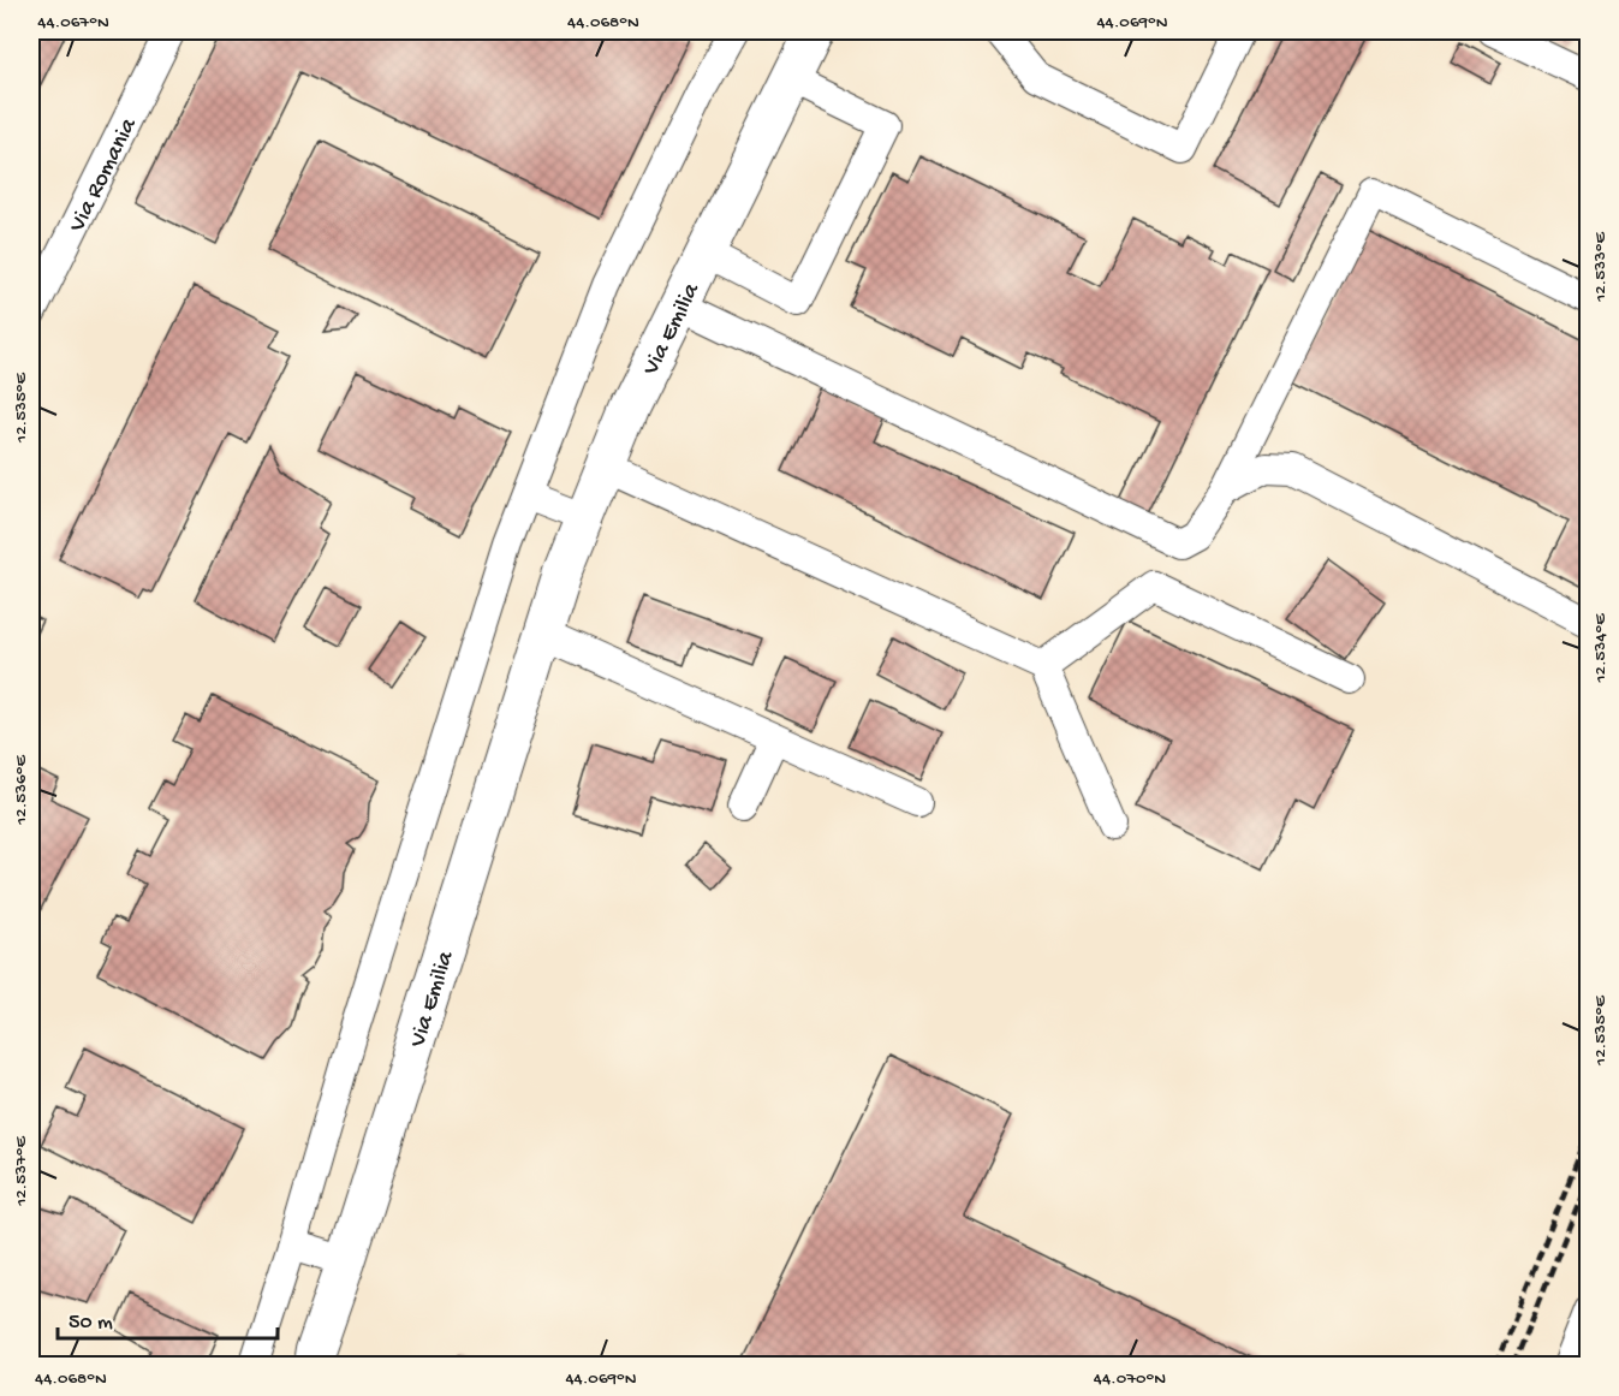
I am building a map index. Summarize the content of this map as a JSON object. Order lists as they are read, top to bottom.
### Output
{
  "streets": {
    "main road": ["Via Emilia"],
    "street": ["Via Romania"]
  },
  "scale_bar": "50 m",
  "coordinates": [
    "44.067°N",
    "44.068°N",
    "44.069°N",
    "12.533°E",
    "12.535°E",
    "12.534°E",
    "12.536°E",
    "12.537°E",
    "44.070°N"
  ]
}
